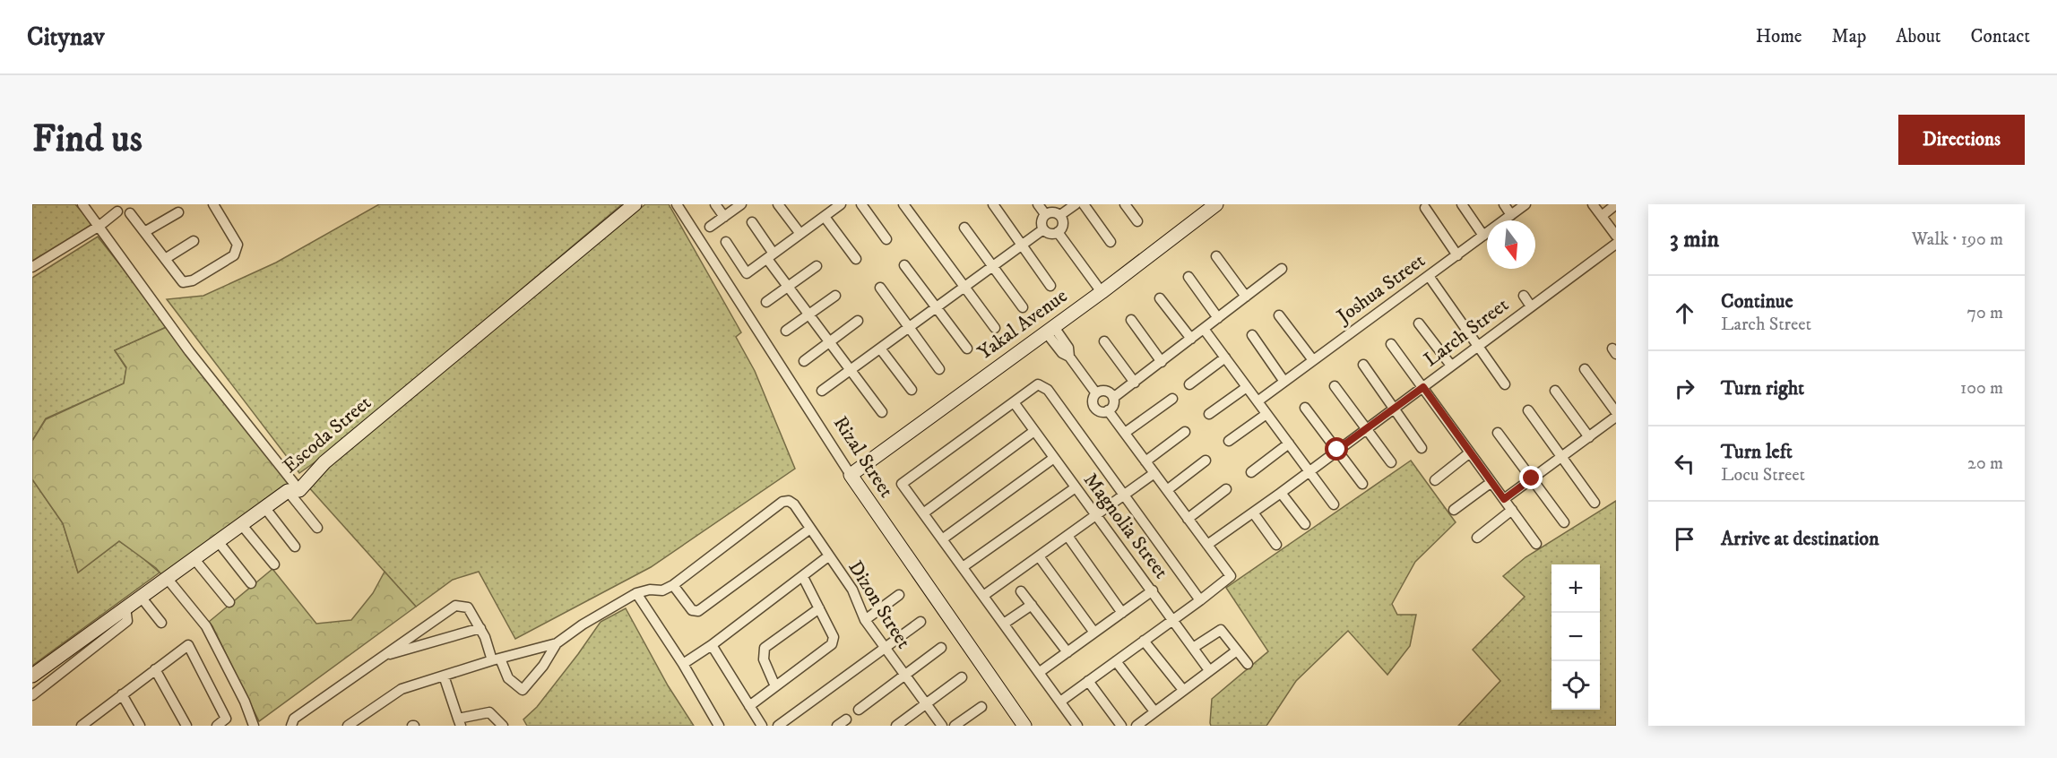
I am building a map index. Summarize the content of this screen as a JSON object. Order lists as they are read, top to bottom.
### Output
{
  "streets": {
    "street": [
      "Joshua Street",
      "Yakal Avenue",
      "Larch Street",
      "Escoda Street",
      "Rizal Street",
      "Magnolia Street",
      "Dizon Street"
    ]
  },
  "crossings": [
    ["Yakal Avenue", "Rizal Street"]
  ],
  "north": "bottom",
  "page": {
    "header": "Citynav",
    "nav": [
      "Home",
      "Map",
      "About",
      "Contact"
    ],
    "buttons": "Directions",
    "title": "Find us",
    "heading": ["3 min", "Walk · 190 m"],
    "list": [
      ["Continue", "Larch Street", "70 m"],
      ["Turn right", "100 m"],
      ["Turn left", "Locu Street", "20 m"],
      "Arrive at destination"
    ],
    "map_buttons": ["+", "−"]
  }
}
